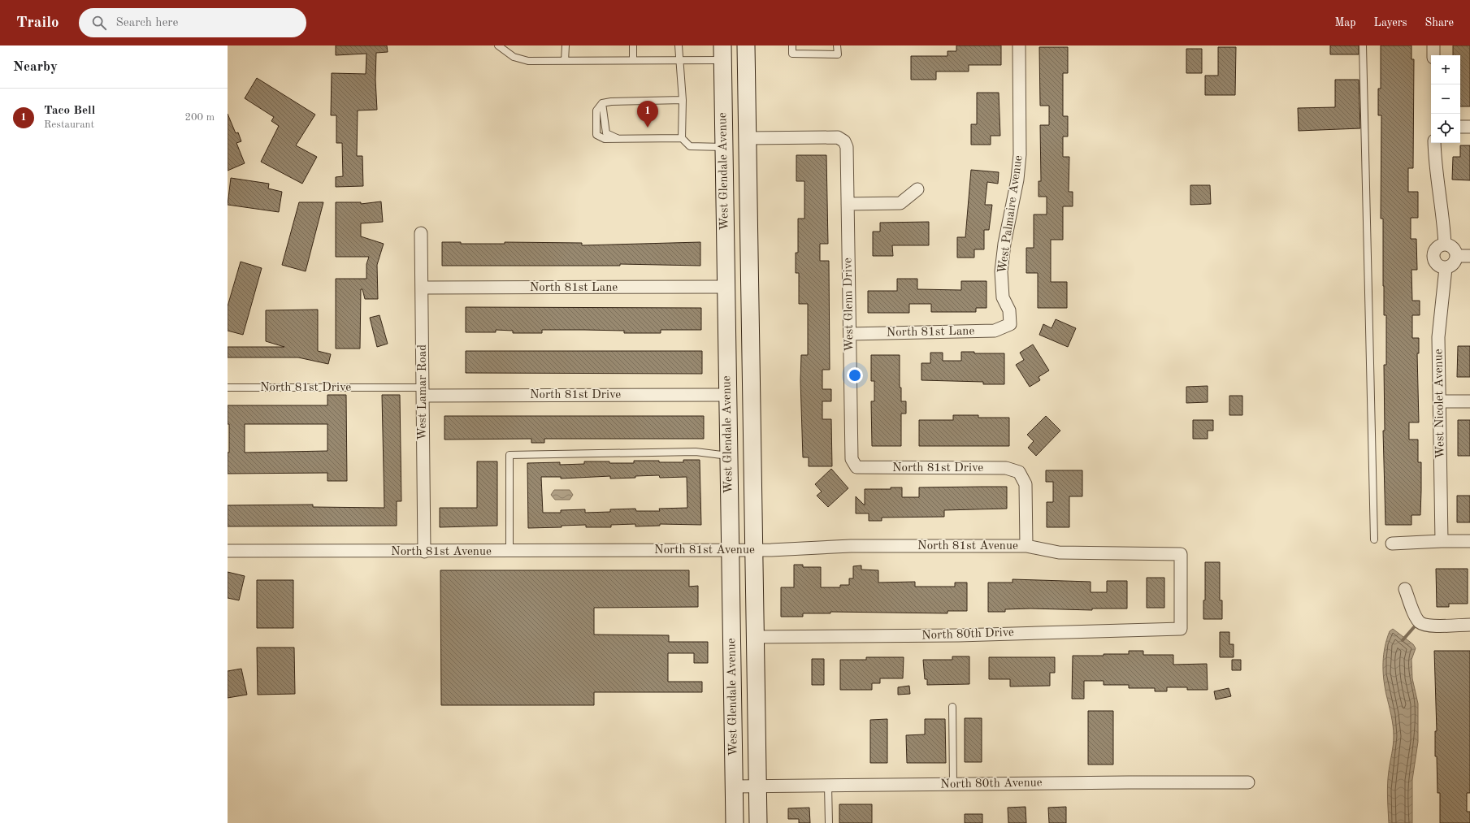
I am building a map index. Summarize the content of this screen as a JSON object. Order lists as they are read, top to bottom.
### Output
{
  "streets": {
    "main road": ["West Glendale Avenue"],
    "street": [
      "West Palmaire Avenue",
      "North 81st Lane",
      "West Glenn Drive",
      "North 81st Drive",
      "West Lamar Road",
      "West Nicolet Avenue",
      "North 81st Avenue",
      "North 80th Drive",
      "North 80th Avenue"
    ]
  },
  "crossings": [
    ["West Glendale Avenue", "North 81st Lane"],
    ["West Glendale Avenue", "West Glenn Drive"],
    ["West Glendale Avenue", "North 81st Drive"],
    ["West Glendale Avenue", "North 81st Avenue"],
    ["West Glendale Avenue", "North 80th Drive"],
    ["West Glendale Avenue", "North 80th Avenue"],
    ["West Palmaire Avenue", "North 81st Lane"],
    ["North 81st Lane", "West Glenn Drive"],
    ["North 81st Lane", "West Lamar Road"],
    ["West Glenn Drive", "North 81st Drive"],
    ["North 81st Drive", "West Lamar Road"],
    ["North 81st Drive", "North 81st Avenue"],
    ["West Lamar Road", "North 81st Avenue"],
    ["North 81st Avenue", "North 80th Drive"]
  ],
  "page": {
    "header": "Trailo",
    "search": "Search here",
    "nav": ["Map", "Layers", "Share"],
    "heading": "Nearby",
    "map_buttons": ["+", "−"],
    "list": [
      {
        "mark": "1",
        "name": "Taco Bell",
        "note": "Restaurant",
        "value": "200 m"
      }
    ],
    "pins": "1"
  }
}
